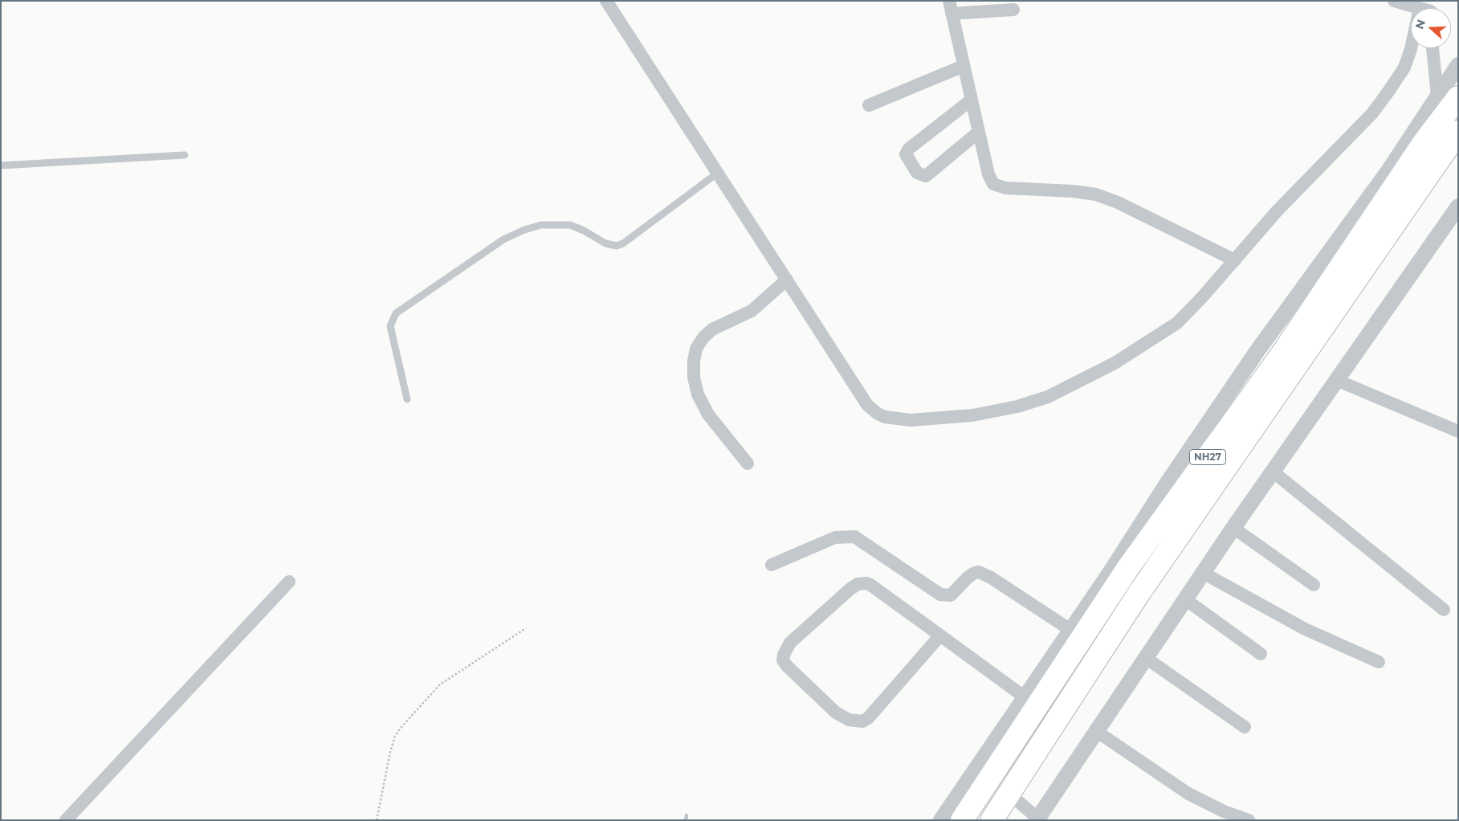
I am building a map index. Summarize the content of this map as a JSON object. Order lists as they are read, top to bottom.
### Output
{
  "streets": {
    "highway": ["NH27"]
  },
  "north": "left"
}
